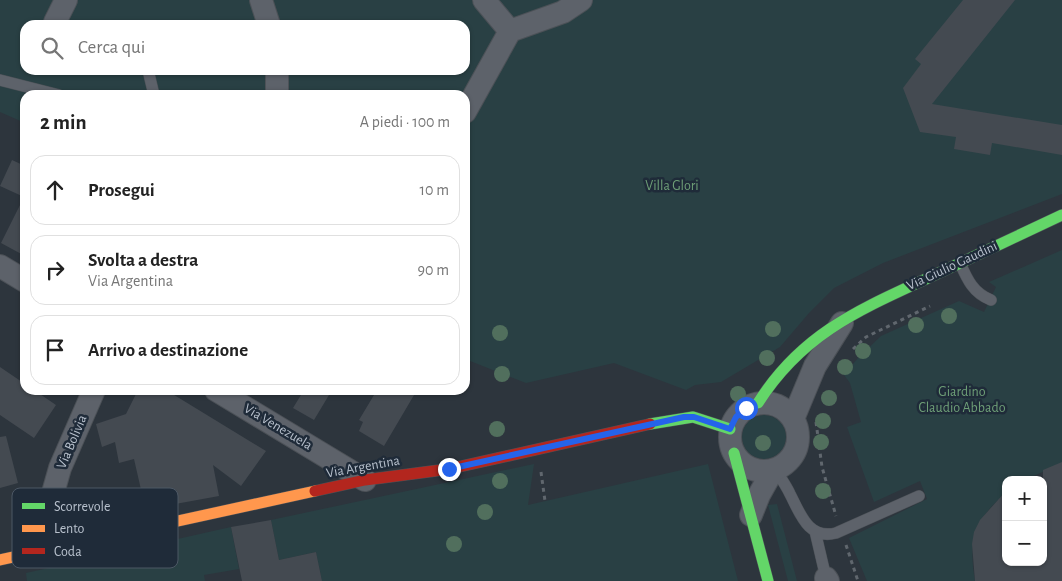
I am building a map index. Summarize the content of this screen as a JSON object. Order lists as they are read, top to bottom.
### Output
{
  "streets": {
    "street": [
      "Via Giulio Gaudini",
      "Via Venezuela",
      "Via Bolivia",
      "Via Argentina"
    ]
  },
  "crossings": [
    ["Via Giulio Gaudini", "Via Argentina"],
    ["Via Venezuela", "Via Argentina"]
  ],
  "parks": ["Villa Glori", "Giardino Claudio Abbado"],
  "legend": ["Scorrevole", "Lento", "Coda"],
  "page": {
    "search": "Cerca qui",
    "heading": ["2 min", "A piedi · 100 m"],
    "list": [
      ["Prosegui", "10 m"],
      ["Svolta a destra", "Via Argentina", "90 m"],
      "Arrivo a destinazione"
    ],
    "map_buttons": ["+", "−"]
  }
}
